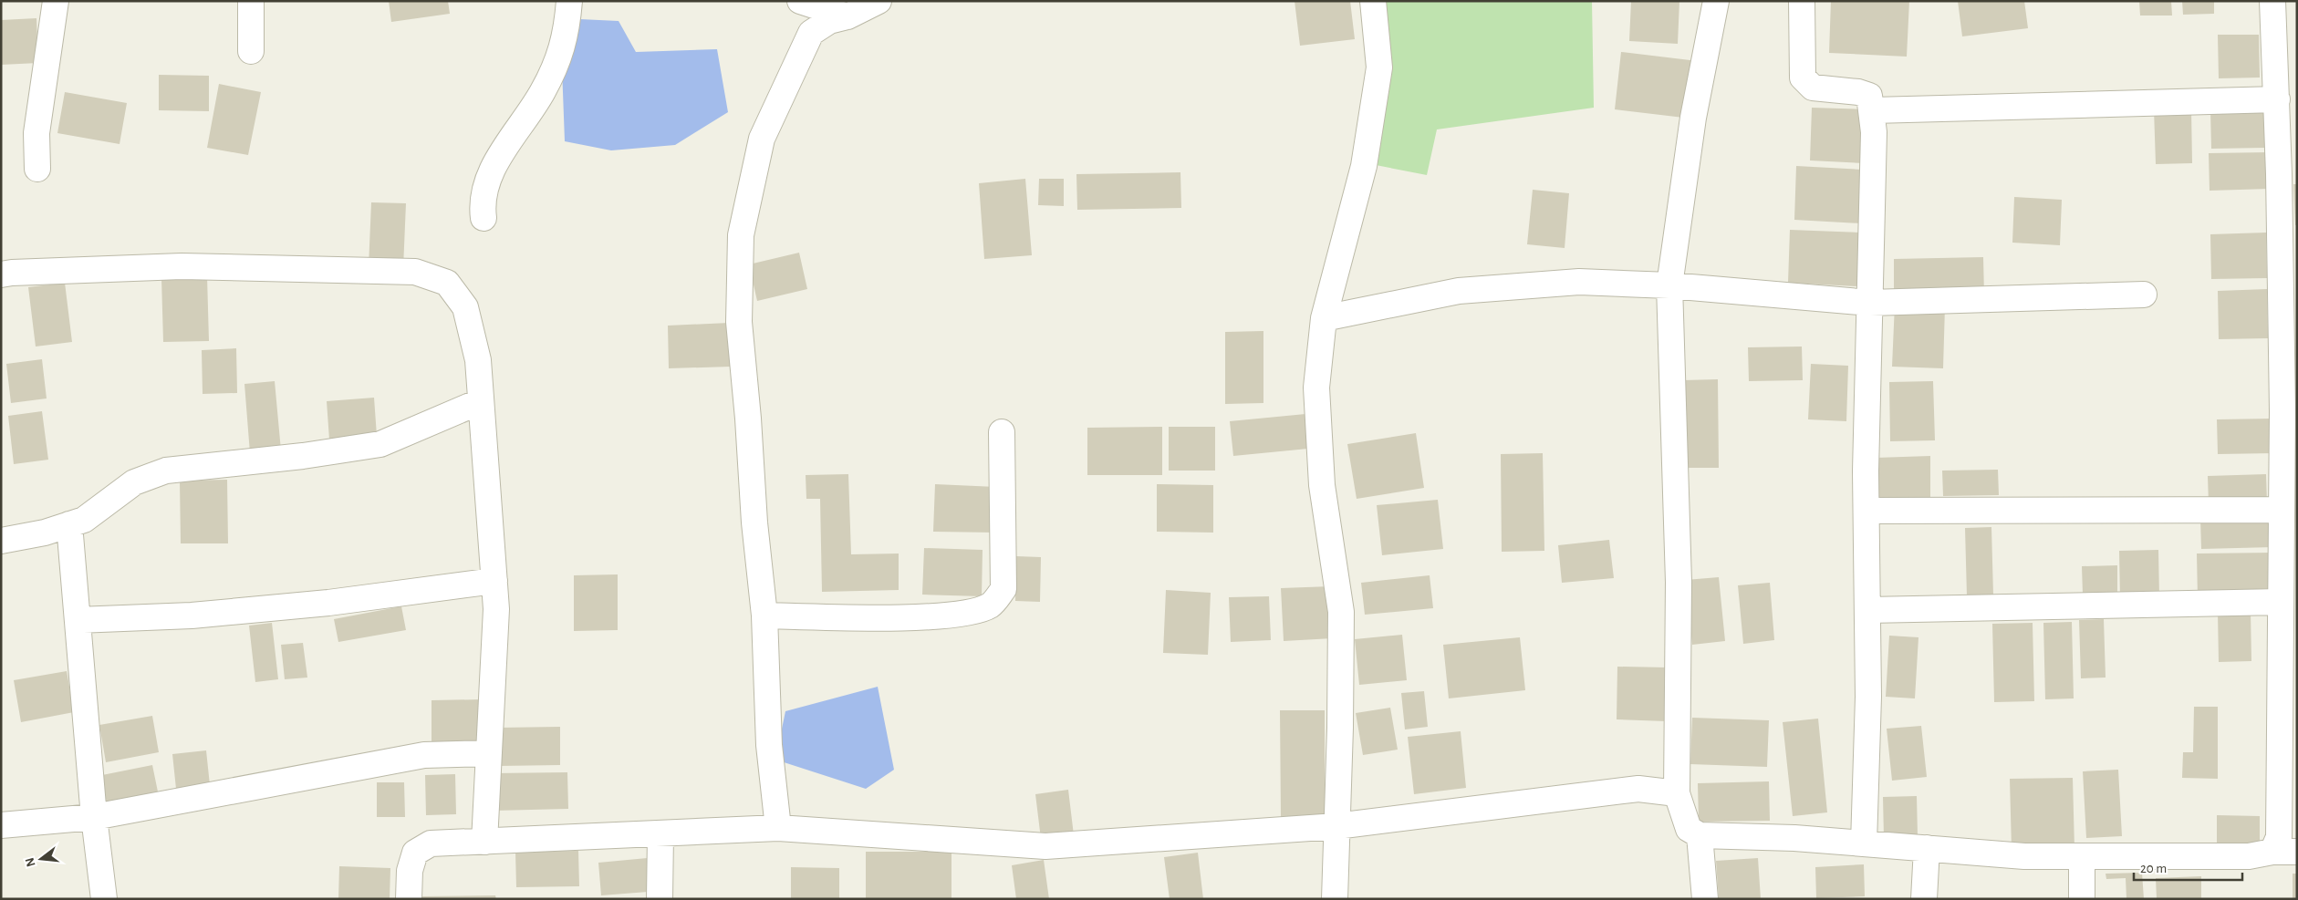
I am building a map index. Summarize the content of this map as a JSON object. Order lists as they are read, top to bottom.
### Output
{
  "scale_bar": "20 m",
  "north": "left"
}
